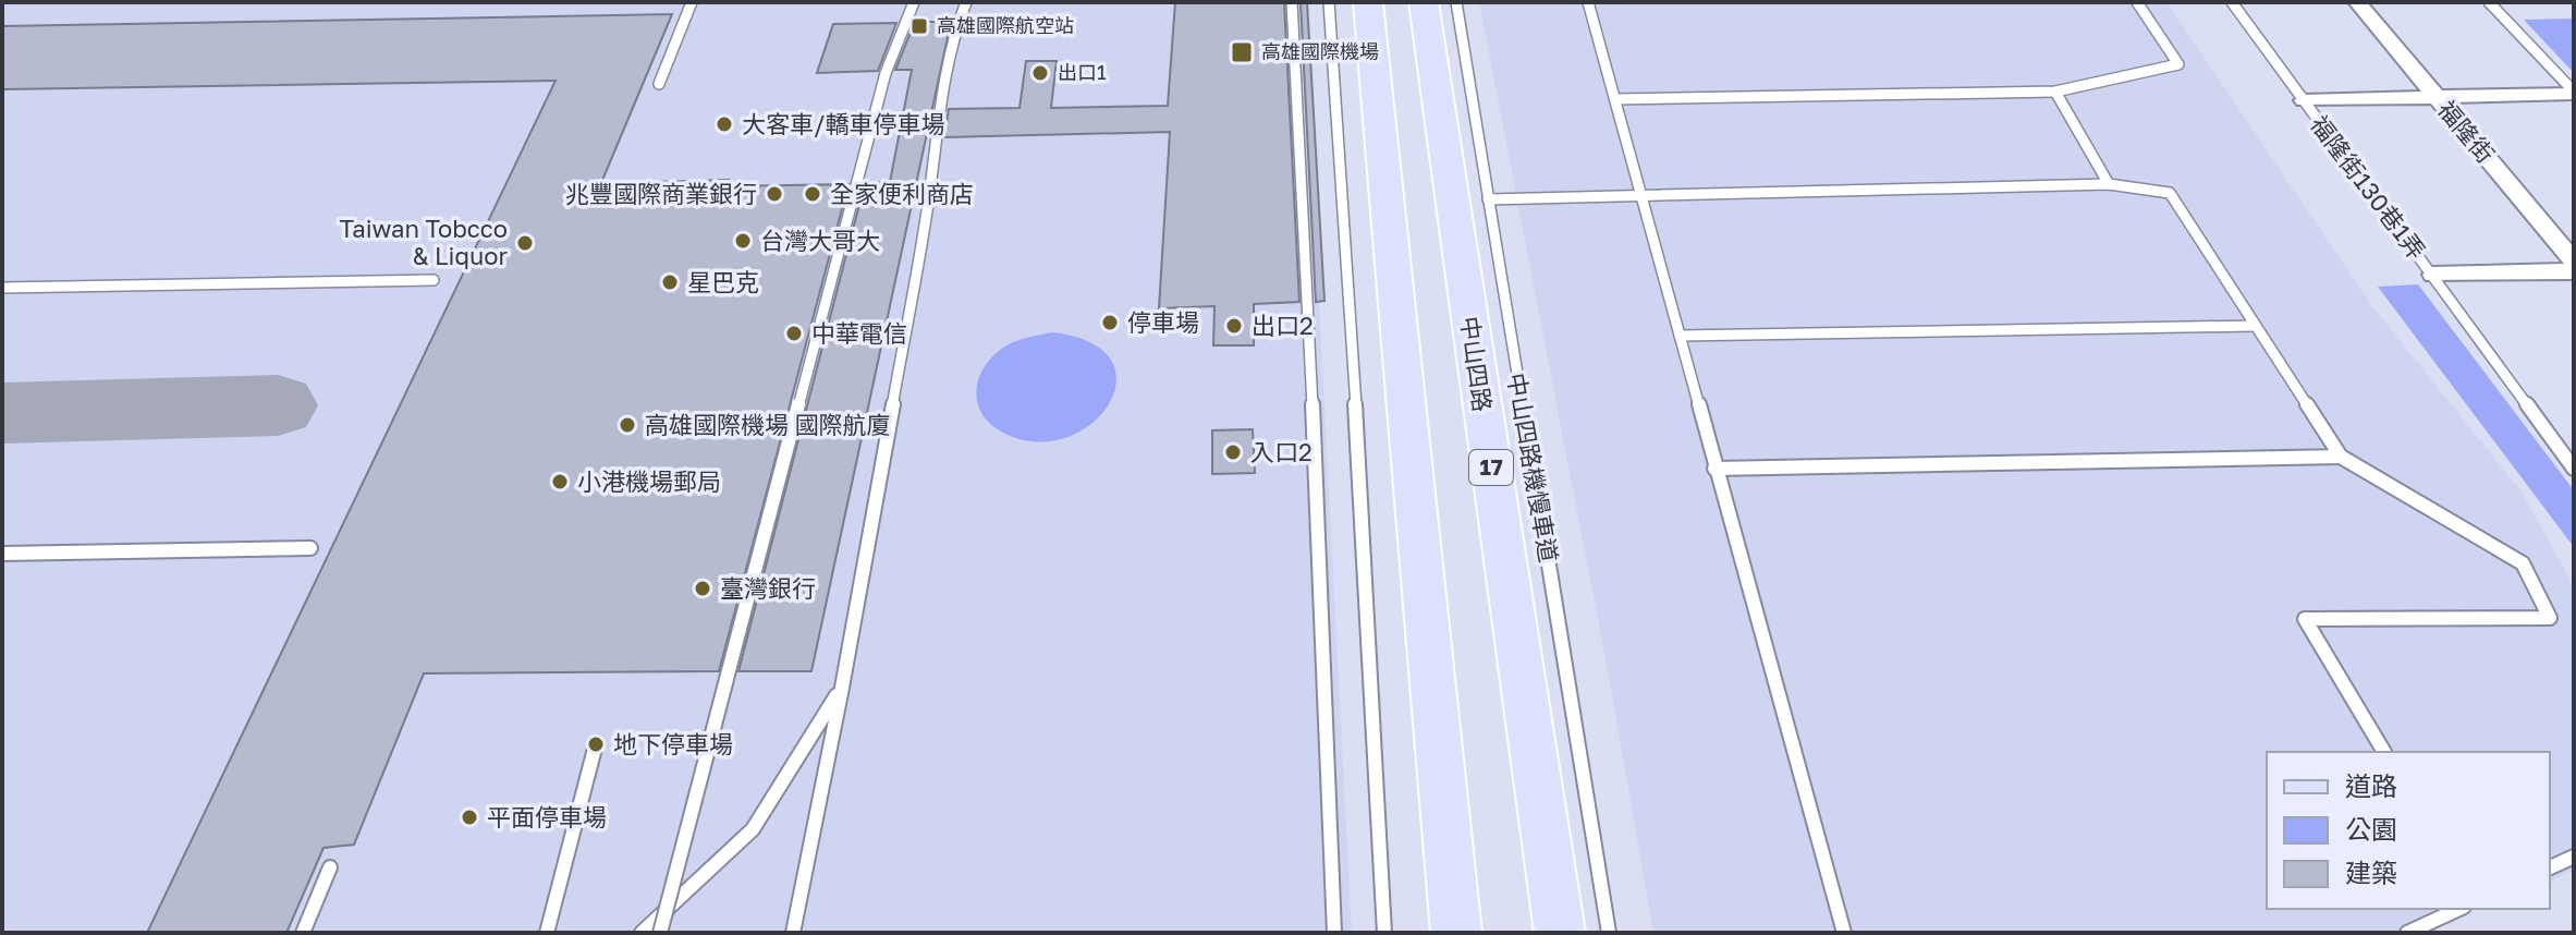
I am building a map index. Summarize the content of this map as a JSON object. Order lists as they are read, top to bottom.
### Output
{
  "streets": {
    "main road": ["中山四路", "17"],
    "street": ["福隆街"],
    "lane": ["福隆街130巷1弄", "中山四路機慢車道"]
  },
  "places": {
    "transit": ["高雄國際航空站", "高雄國際機場"],
    "other": [
      "出口1",
      "大客車/轎車停車場",
      "兆豐國際商業銀行",
      "全家便利商店",
      "台灣大哥大",
      "Taiwan Tobcco & Liquor",
      "星巴克",
      "停車場",
      "出口2",
      "中華電信",
      "高雄國際機場 國際航廈",
      "入口2",
      "小港機場郵局",
      "臺灣銀行",
      "地下停車場",
      "平面停車場"
    ]
  },
  "legend": ["道路", "公園", "建築"]
}
